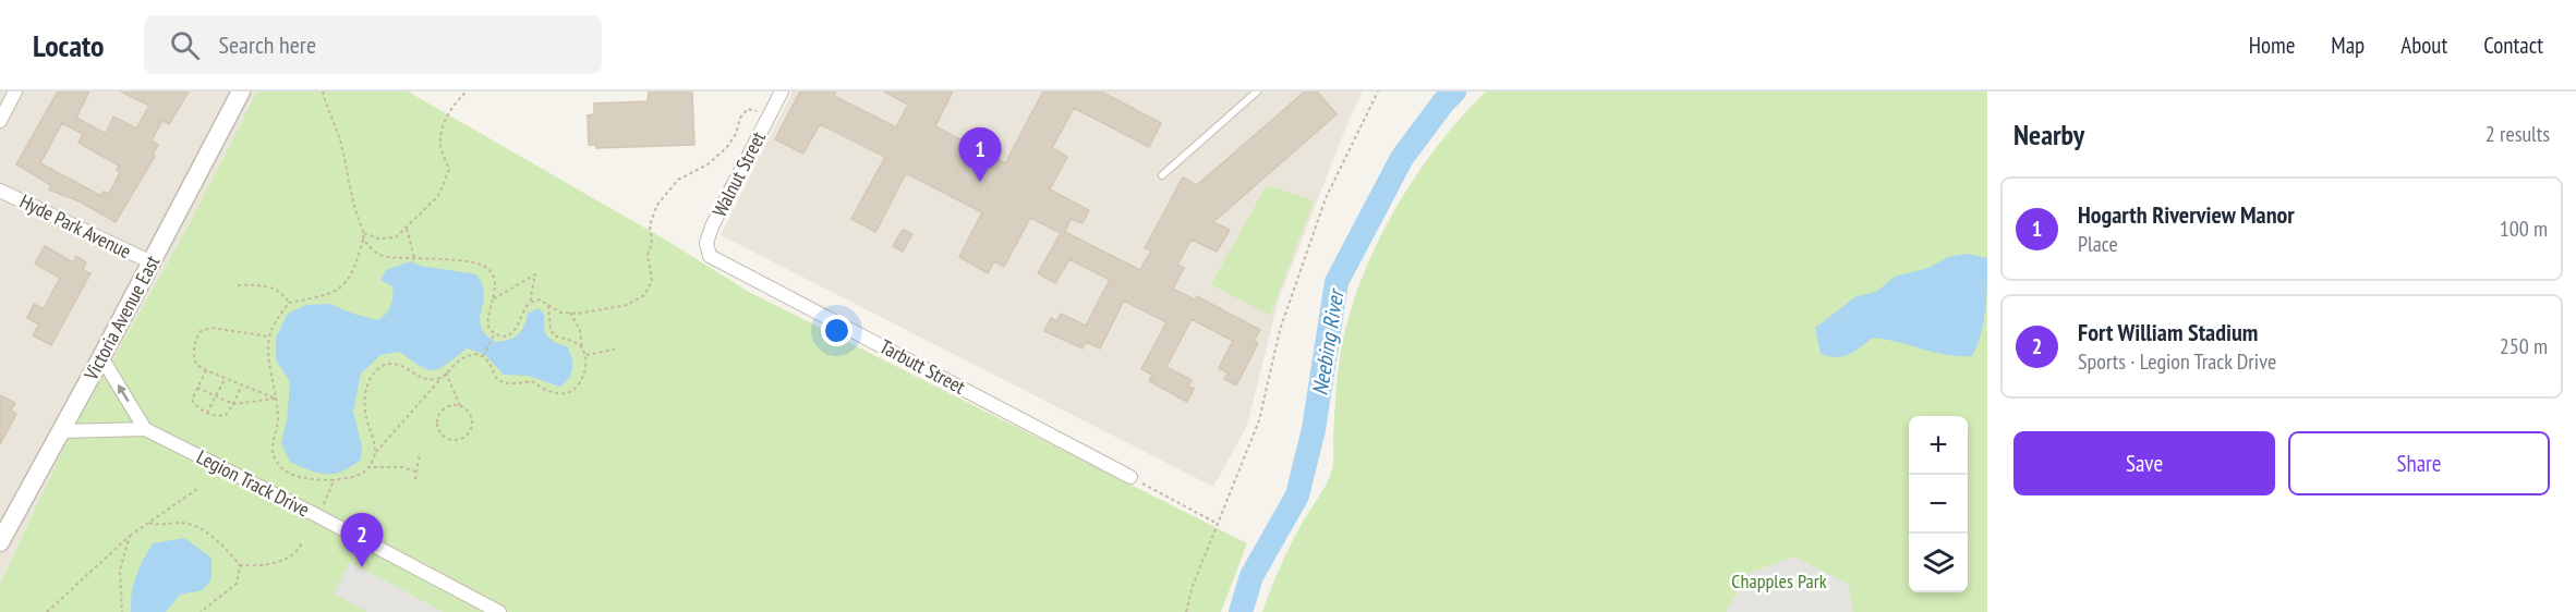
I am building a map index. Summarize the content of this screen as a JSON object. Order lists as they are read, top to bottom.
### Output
{
  "streets": {
    "street": [
      "Walnut Street",
      "Hyde Park Avenue",
      "Victoria Avenue East",
      "Tarbutt Street",
      "Legion Track Drive"
    ]
  },
  "crossings": [
    ["Walnut Street", "Tarbutt Street"],
    ["Hyde Park Avenue", "Victoria Avenue East"],
    ["Victoria Avenue East", "Legion Track Drive"]
  ],
  "water": ["Neebing River"],
  "parks": ["Chapples Park"],
  "page": {
    "header": "Locato",
    "search": "Search here",
    "nav": [
      "Home",
      "Map",
      "About",
      "Contact"
    ],
    "heading": ["Nearby", "2 results"],
    "pins": ["1", "2"],
    "list": [
      {
        "mark": "1",
        "name": "Hogarth Riverview Manor",
        "note": "Place",
        "value": "100 m"
      },
      {
        "mark": "2",
        "name": "Fort William Stadium",
        "note": "Sports · Legion Track Drive",
        "value": "250 m"
      }
    ],
    "buttons": ["Save", "Share"],
    "map_buttons": ["+", "−"]
  }
}
